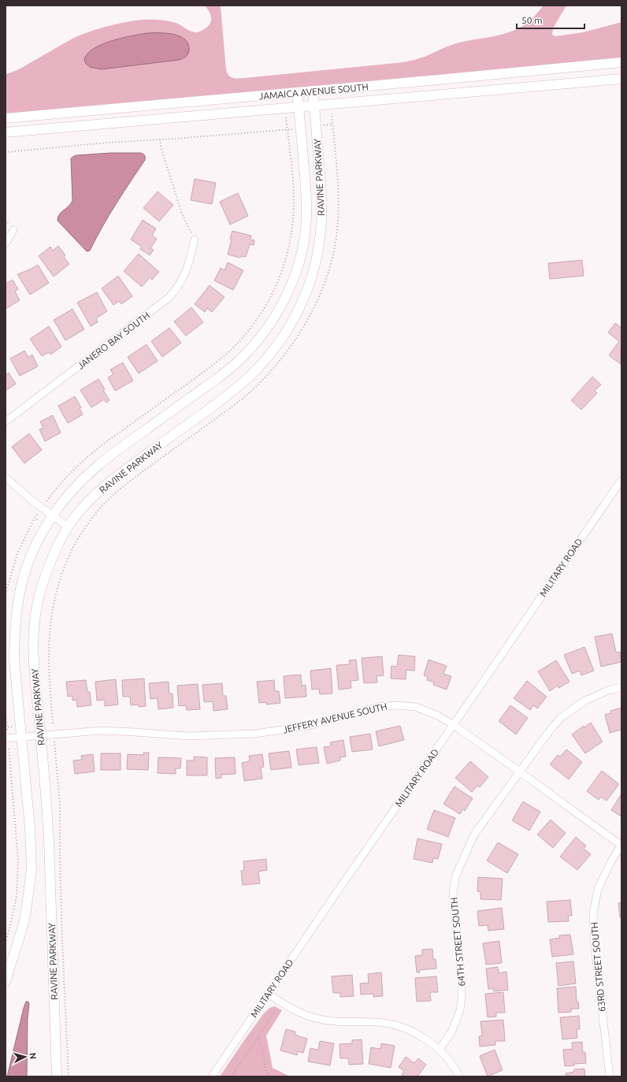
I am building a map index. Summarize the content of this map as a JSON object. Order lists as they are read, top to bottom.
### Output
{
  "streets": {
    "street": [
      "JAMAICA AVENUE SOUTH",
      "RAVINE PARKWAY",
      "JANERO BAY SOUTH",
      "MILITARY ROAD",
      "JEFFERY AVENUE SOUTH",
      "64TH STREET SOUTH",
      "63RD STREET SOUTH"
    ]
  },
  "crossings": [
    ["JAMAICA AVENUE SOUTH", "RAVINE PARKWAY"],
    ["RAVINE PARKWAY", "JEFFERY AVENUE SOUTH"],
    ["MILITARY ROAD", "JEFFERY AVENUE SOUTH"],
    ["JEFFERY AVENUE SOUTH", "64TH STREET SOUTH"],
    ["JEFFERY AVENUE SOUTH", "63RD STREET SOUTH"]
  ],
  "scale_bar": "50 m",
  "north": "right"
}
